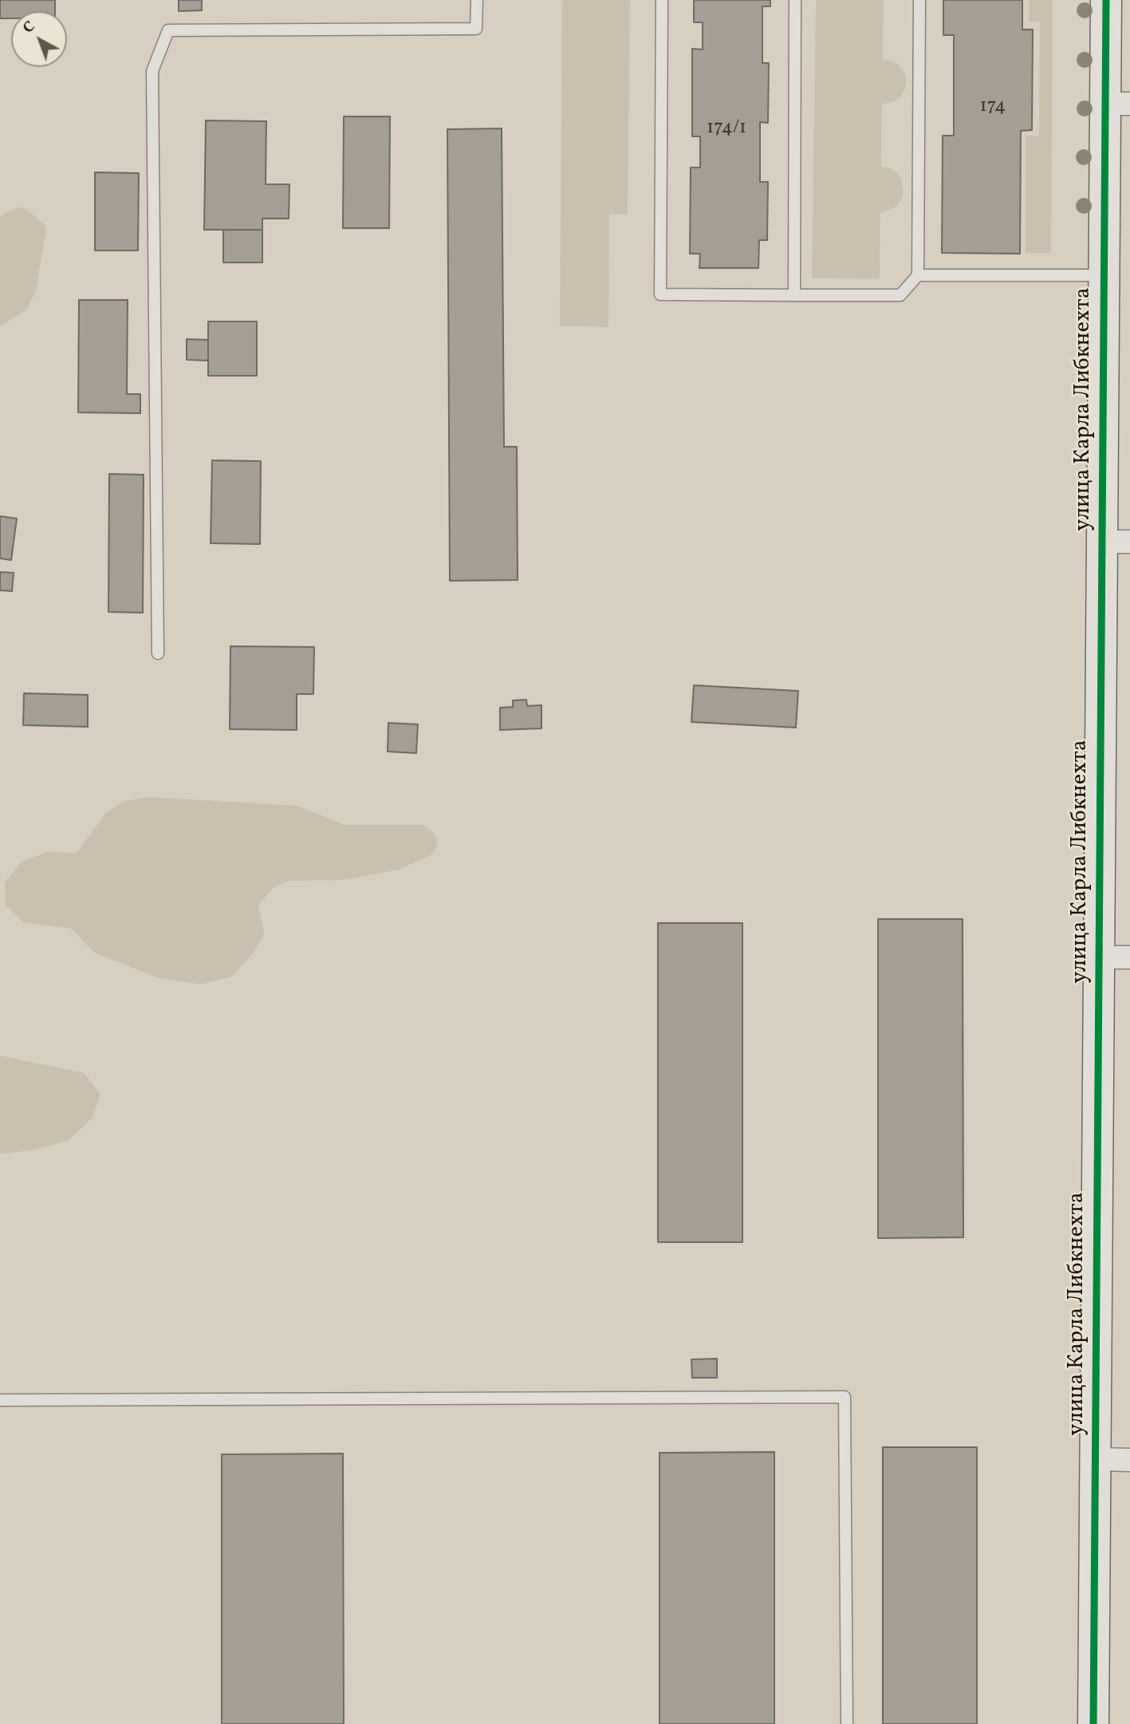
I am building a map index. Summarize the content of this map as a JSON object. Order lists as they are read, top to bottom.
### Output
{
  "streets": {
    "street": ["улица Карла Либкнехта"]
  },
  "house_numbers": ["174", "174/1"],
  "north": "top left"
}
